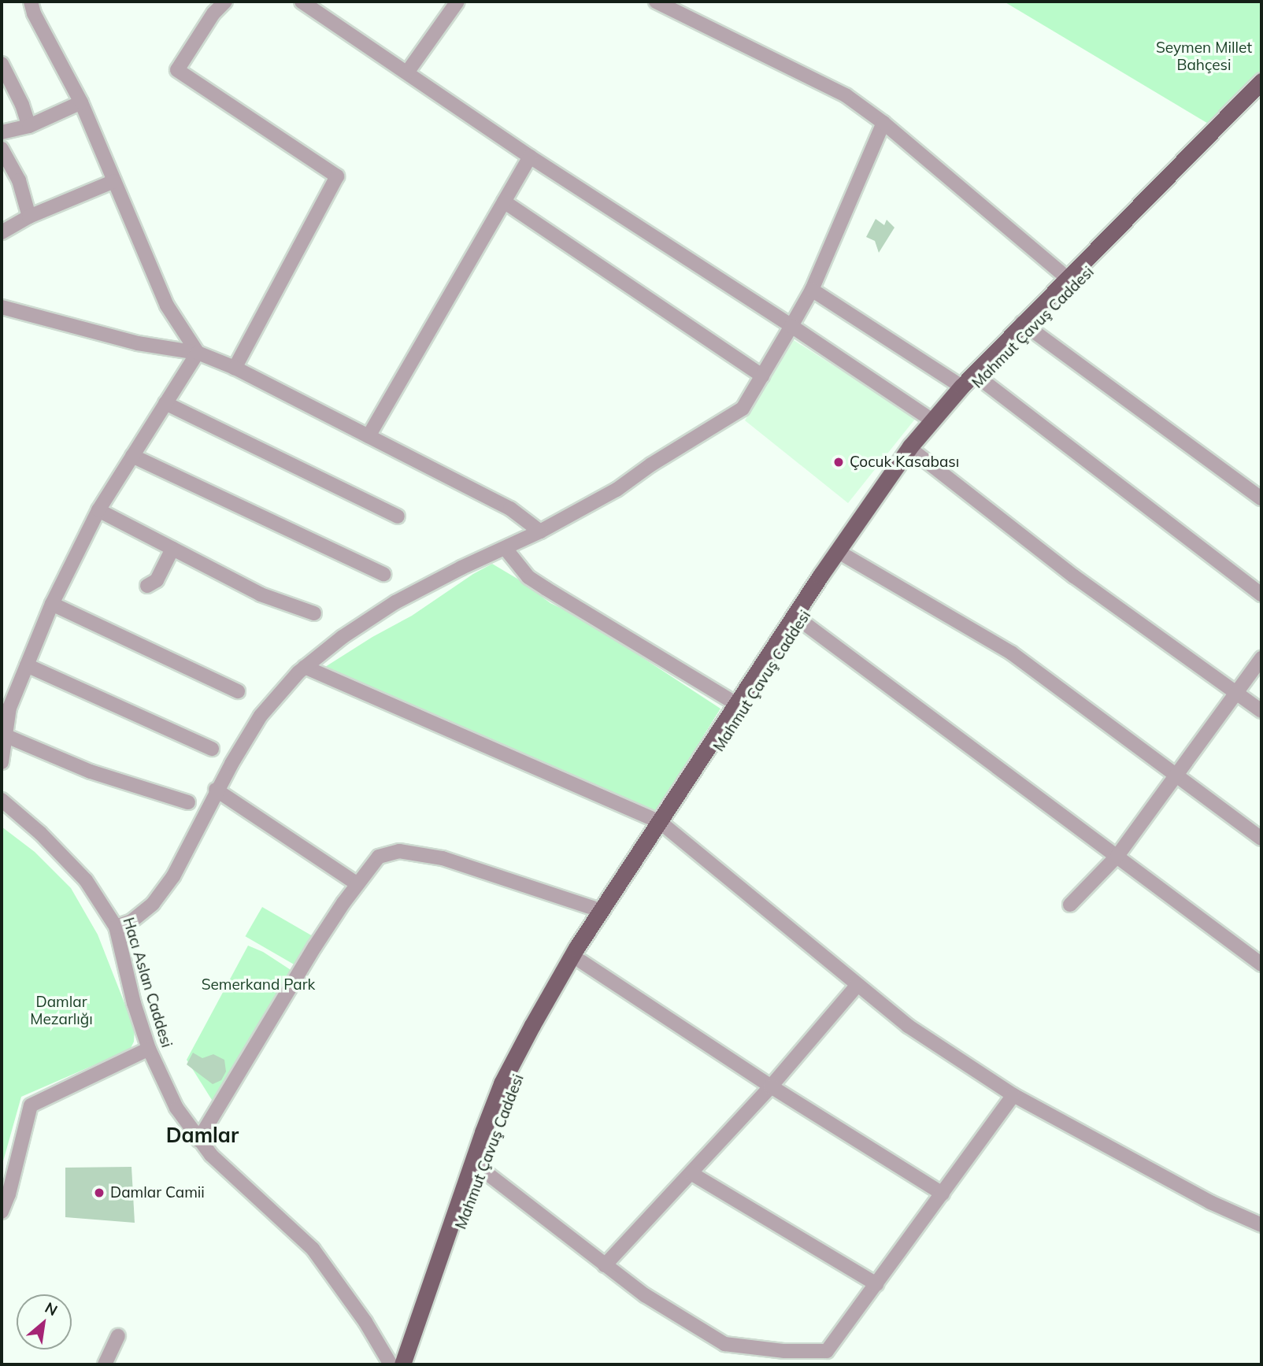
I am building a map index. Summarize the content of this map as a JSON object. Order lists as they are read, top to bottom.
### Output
{
  "streets": {
    "main road": ["Mahmut Çavuş Caddesi"],
    "street": ["Hacı Aslan Caddesi"]
  },
  "crossings": [
    ["Mahmut Çavuş Caddesi", "Hacı Aslan Caddesi"]
  ],
  "districts": ["Damlar"],
  "parks": ["Seymen Millet Bahçesi", "Semerkand Park", "Damlar Mezarlığı"],
  "places": ["Çocuk Kasabası", "Damlar Camii"],
  "north": "top right"
}
